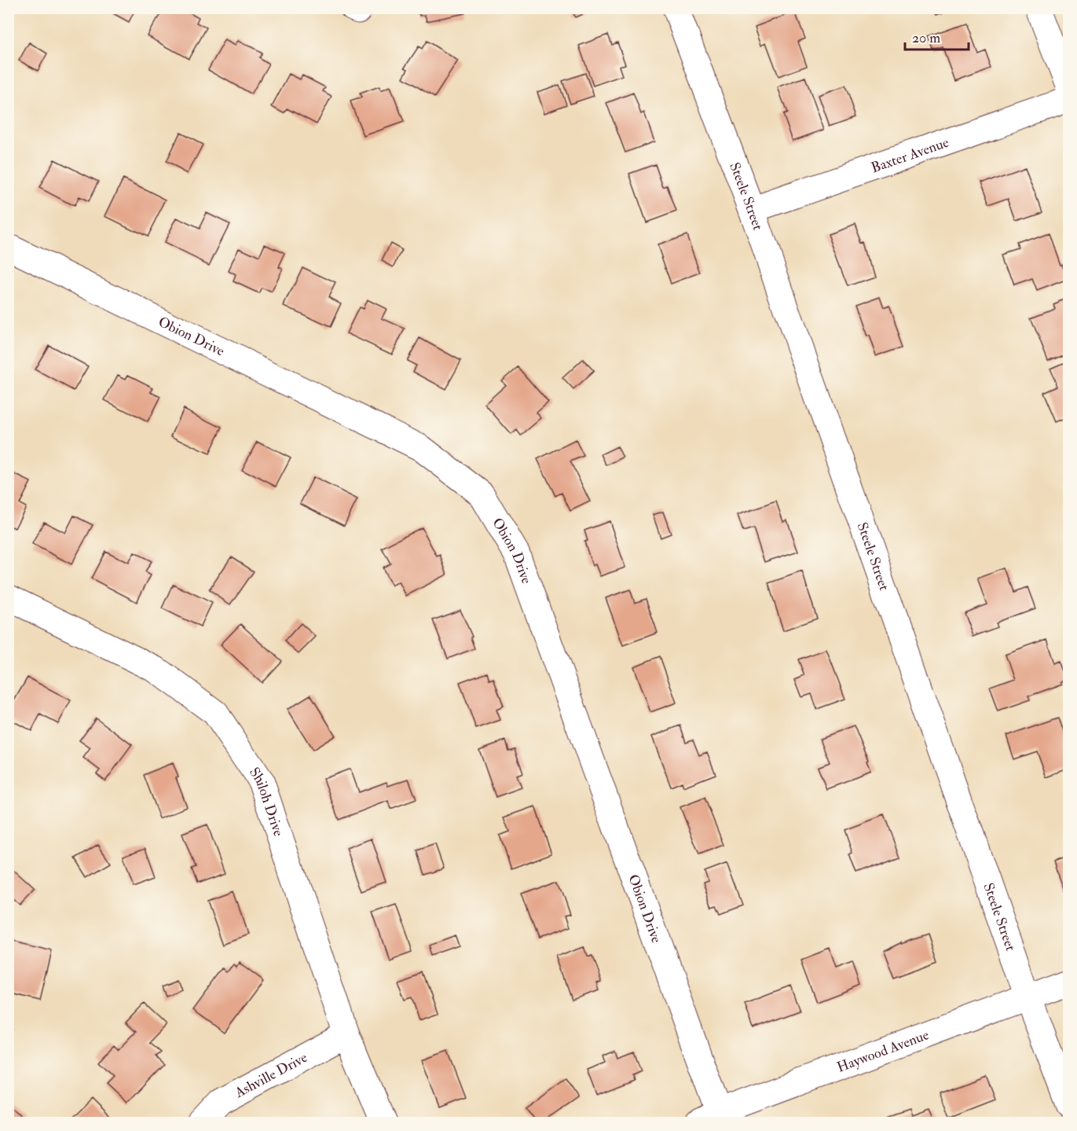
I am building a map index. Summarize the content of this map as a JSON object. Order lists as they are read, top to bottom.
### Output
{
  "streets": {
    "street": [
      "Baxter Avenue",
      "Steele Street",
      "Obion Drive",
      "Shiloh Drive",
      "Haywood Avenue",
      "Ashville Drive"
    ]
  },
  "crossings": [
    ["Baxter Avenue", "Steele Street"],
    ["Steele Street", "Haywood Avenue"],
    ["Obion Drive", "Haywood Avenue"],
    ["Shiloh Drive", "Ashville Drive"]
  ],
  "scale_bar": "20 m"
}
